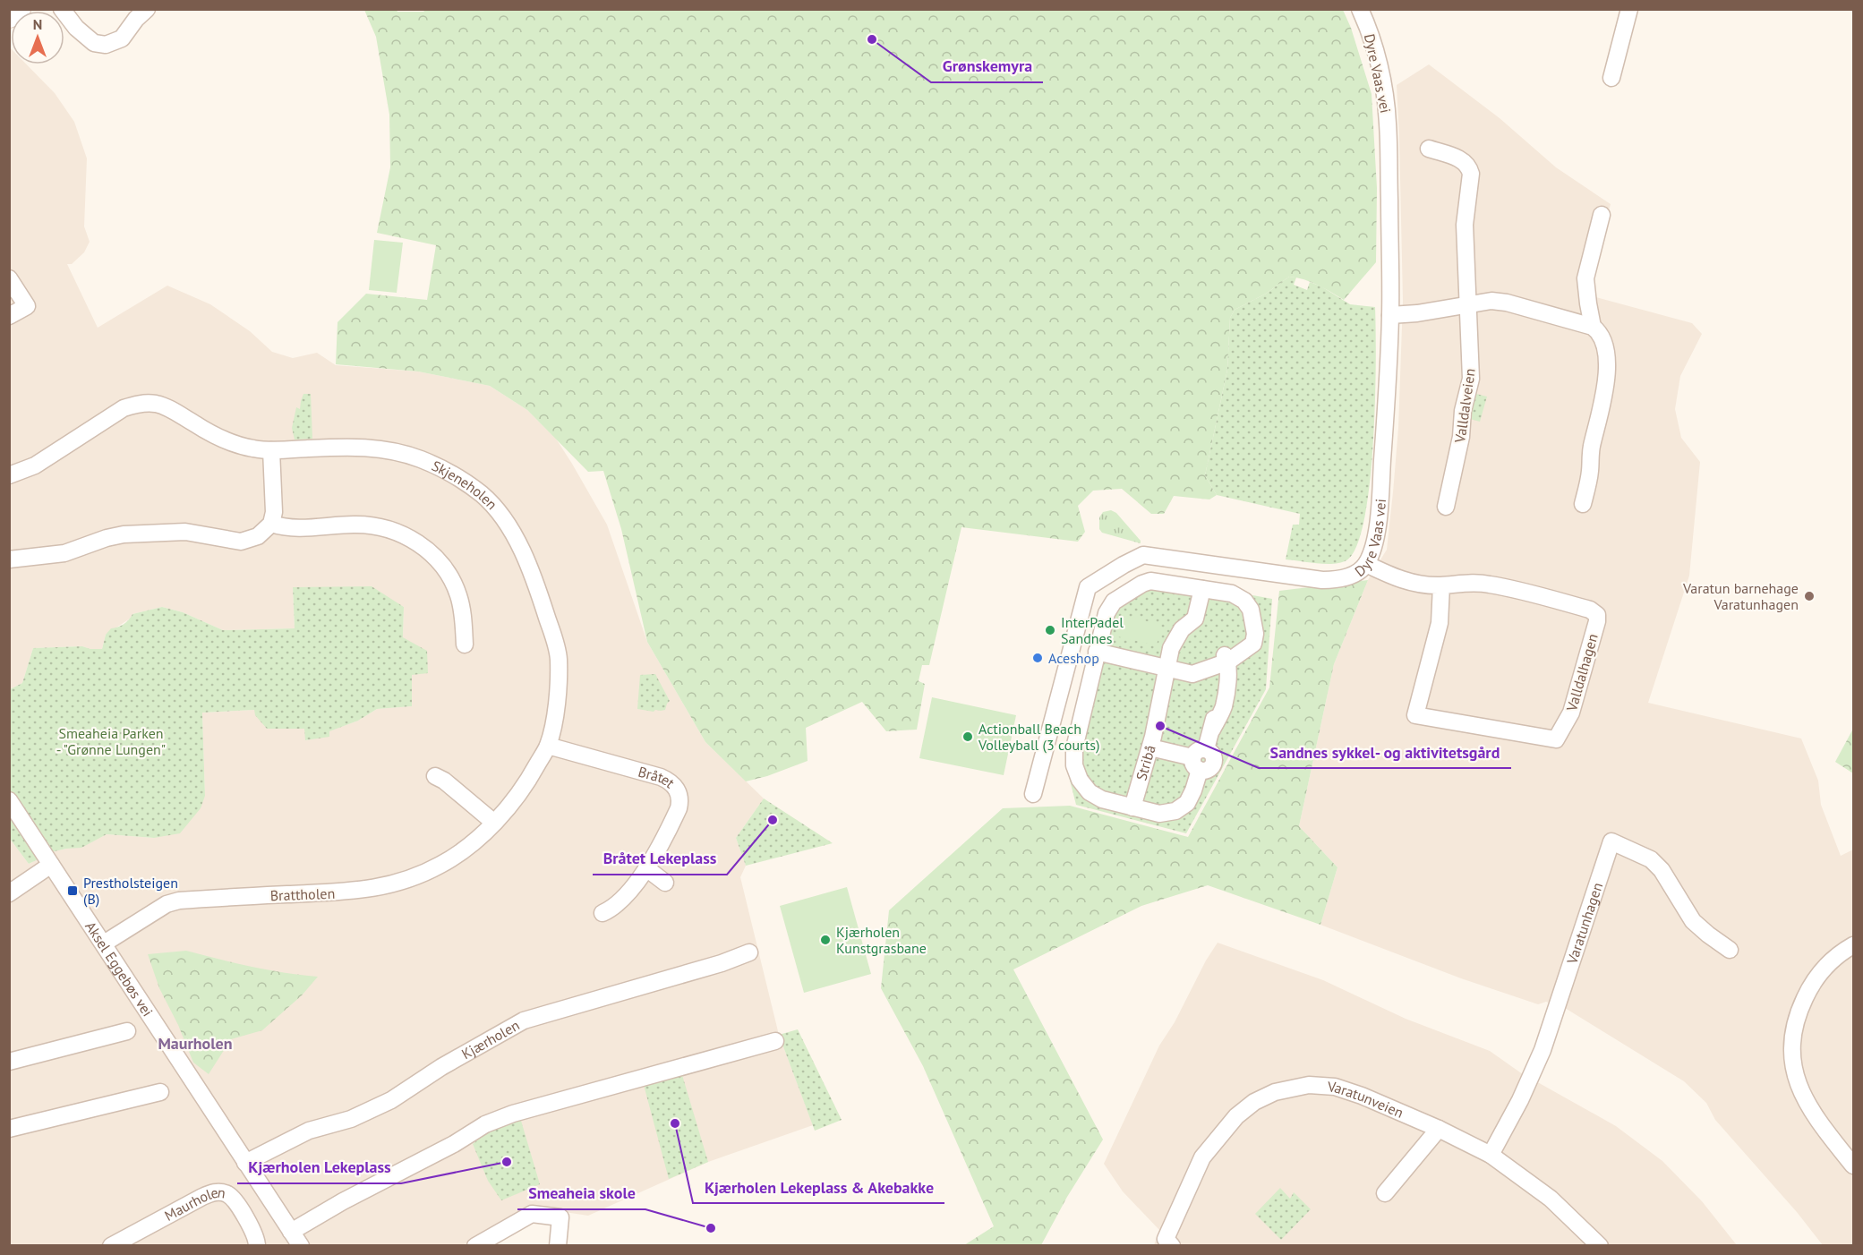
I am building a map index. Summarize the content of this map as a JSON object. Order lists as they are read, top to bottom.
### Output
{
  "streets": {
    "street": [
      "Dyre Vaas vei",
      "Valldalveien",
      "Skjeneholen",
      "Valldalhagen",
      "Stribå",
      "Bråtet",
      "Brattholen",
      "Varatunhagen",
      "Aksel Eggebøs vei",
      "Kjærholen",
      "Varatunveien",
      "Maurholen"
    ]
  },
  "crossings": [
    ["Dyre Vaas vei", "Valldalhagen"],
    ["Skjeneholen", "Brattholen"],
    ["Bråtet", "Brattholen"],
    ["Brattholen", "Aksel Eggebøs vei"],
    ["Varatunhagen", "Varatunveien"],
    ["Aksel Eggebøs vei", "Kjærholen"]
  ],
  "districts": ["Maurholen"],
  "parks": ["Smeaheia Parken - \"Grønne Lungen\""],
  "places": {
    "other": [
      "Grønskemyra",
      "Varatun barnehage Varatunhagen",
      "InterPadel Sandnes",
      "Aceshop",
      "Sandnes sykkel- og aktivitetsgård",
      "Actionball Beach Volleyball (3 courts)",
      "Bråtet Lekeplass",
      "Kjærholen Kunstgrasbane",
      "Kjærholen Lekeplass & Akebakke",
      "Kjærholen Lekeplass",
      "Smeaheia skole"
    ],
    "transit": ["Prestholsteigen (B)"]
  },
  "north": "top"
}
